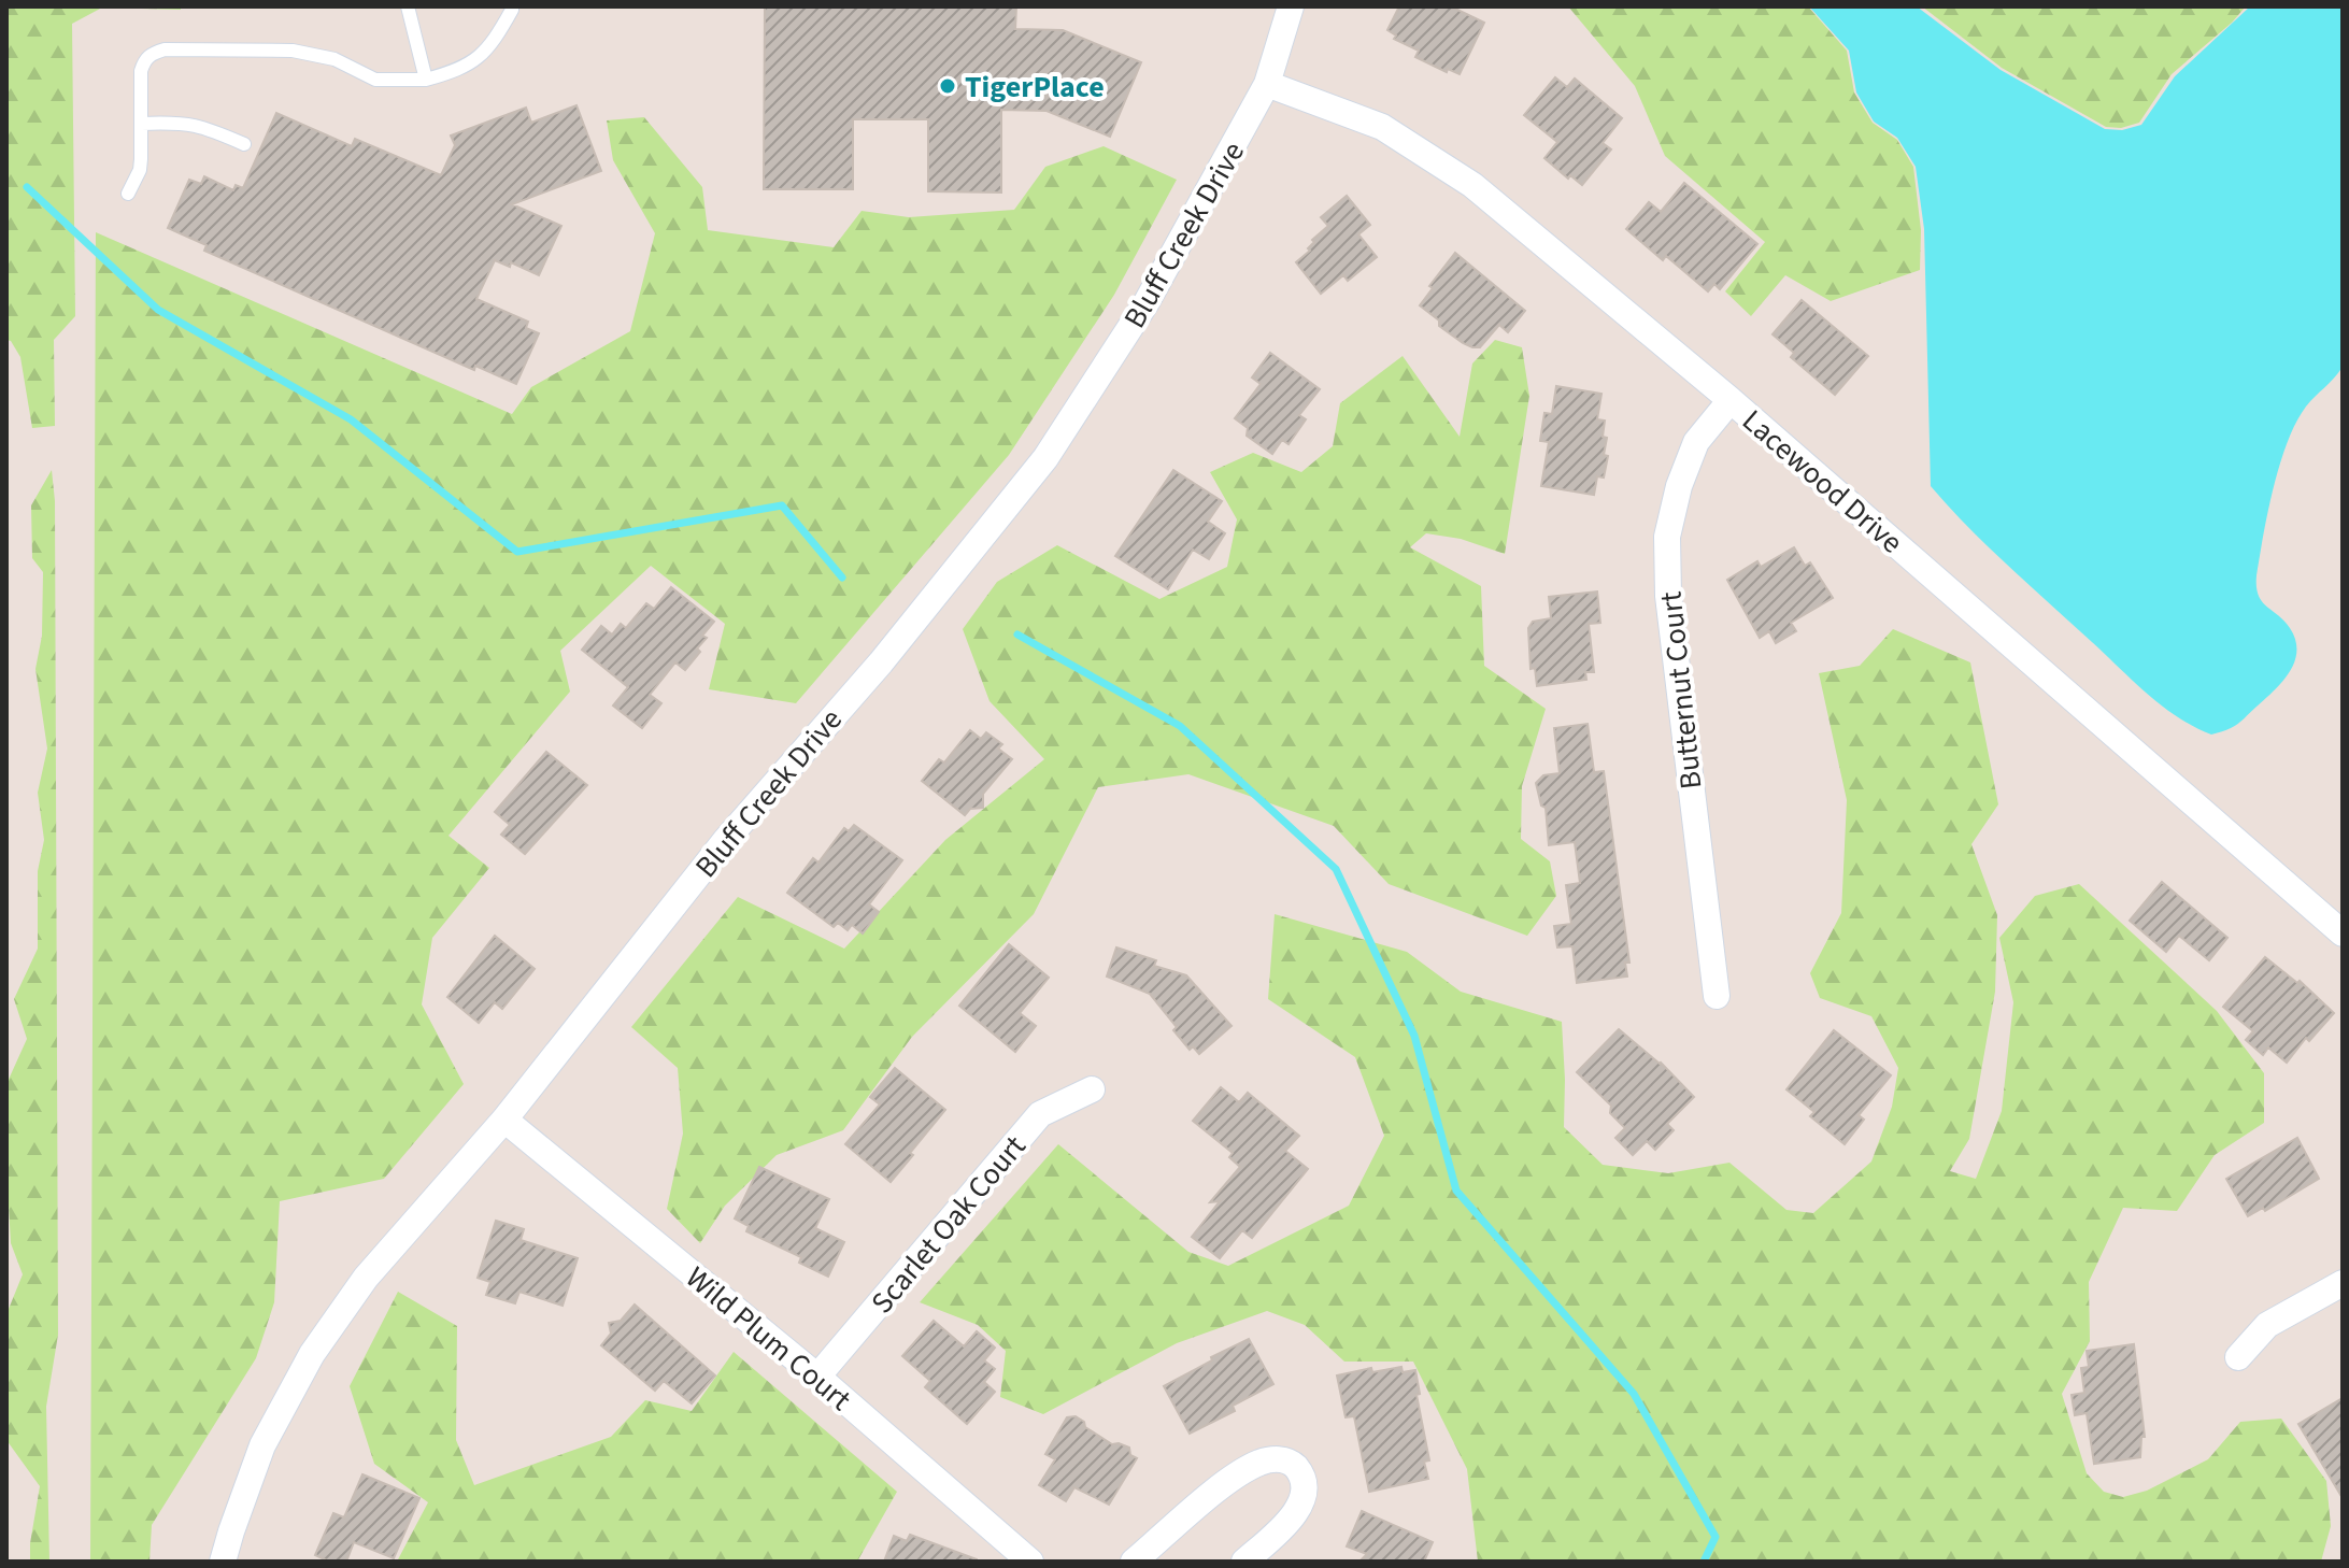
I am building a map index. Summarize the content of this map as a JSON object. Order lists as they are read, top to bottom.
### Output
{
  "streets": {
    "street": [
      "Bluff Creek Drive",
      "Lacewood Drive",
      "Butternut Court",
      "Scarlet Oak Court",
      "Wild Plum Court"
    ]
  },
  "crossings": [
    ["Bluff Creek Drive", "Lacewood Drive"],
    ["Bluff Creek Drive", "Wild Plum Court"],
    ["Lacewood Drive", "Butternut Court"],
    ["Scarlet Oak Court", "Wild Plum Court"]
  ],
  "places": ["TigerPlace"]
}
